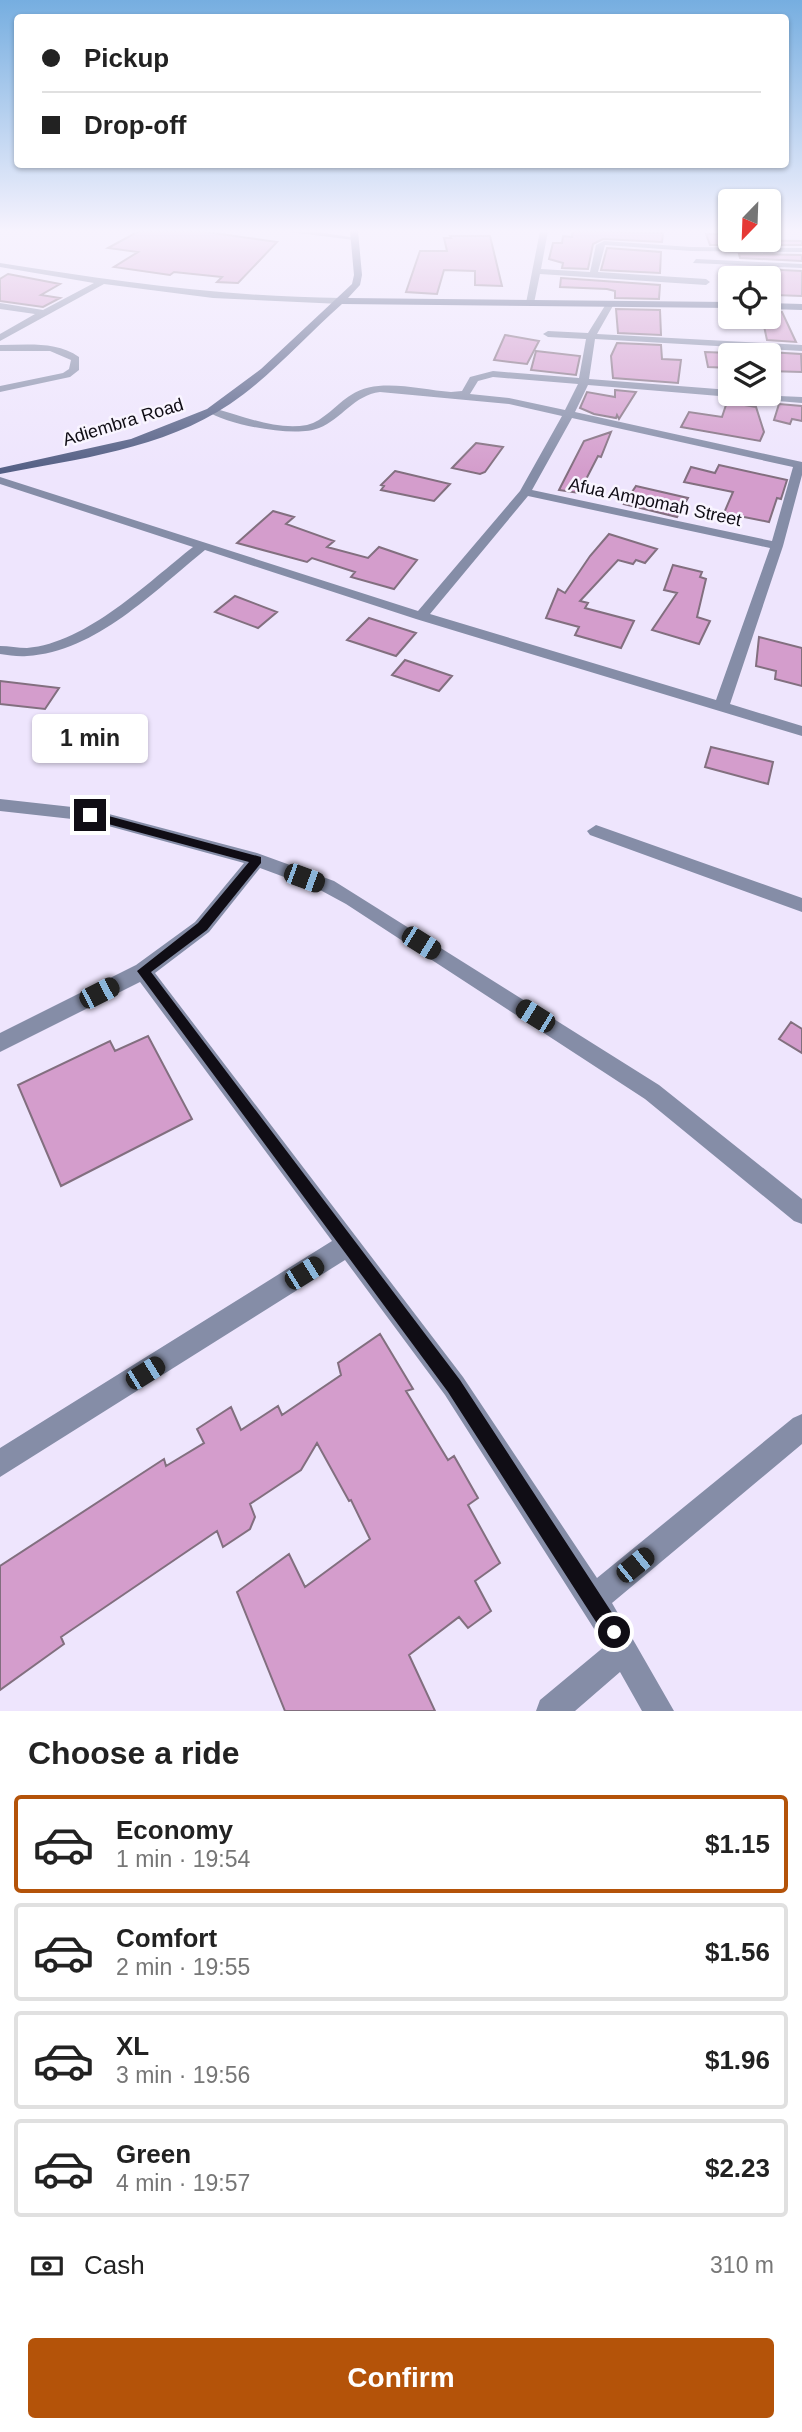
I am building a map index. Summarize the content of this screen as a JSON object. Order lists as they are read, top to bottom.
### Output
{
  "streets": {
    "street": ["Adiembra Road", "Afua Ampomah Street"]
  },
  "north": "bottom left",
  "page": {
    "banner": ["Pickup", "Drop-off"],
    "bubble": "1 min",
    "heading": "Choose a ride",
    "list": [
      {
        "name": "Economy",
        "note": "1 min · 19:54",
        "value": "$1.15"
      },
      {
        "name": "Comfort",
        "note": "2 min · 19:55",
        "value": "$1.56"
      },
      {
        "name": "XL",
        "note": "3 min · 19:56",
        "value": "$1.96"
      },
      {
        "name": "Green",
        "note": "4 min · 19:57",
        "value": "$2.23"
      }
    ],
    "pay": ["Cash", "310 m"],
    "buttons": "Confirm"
  }
}
